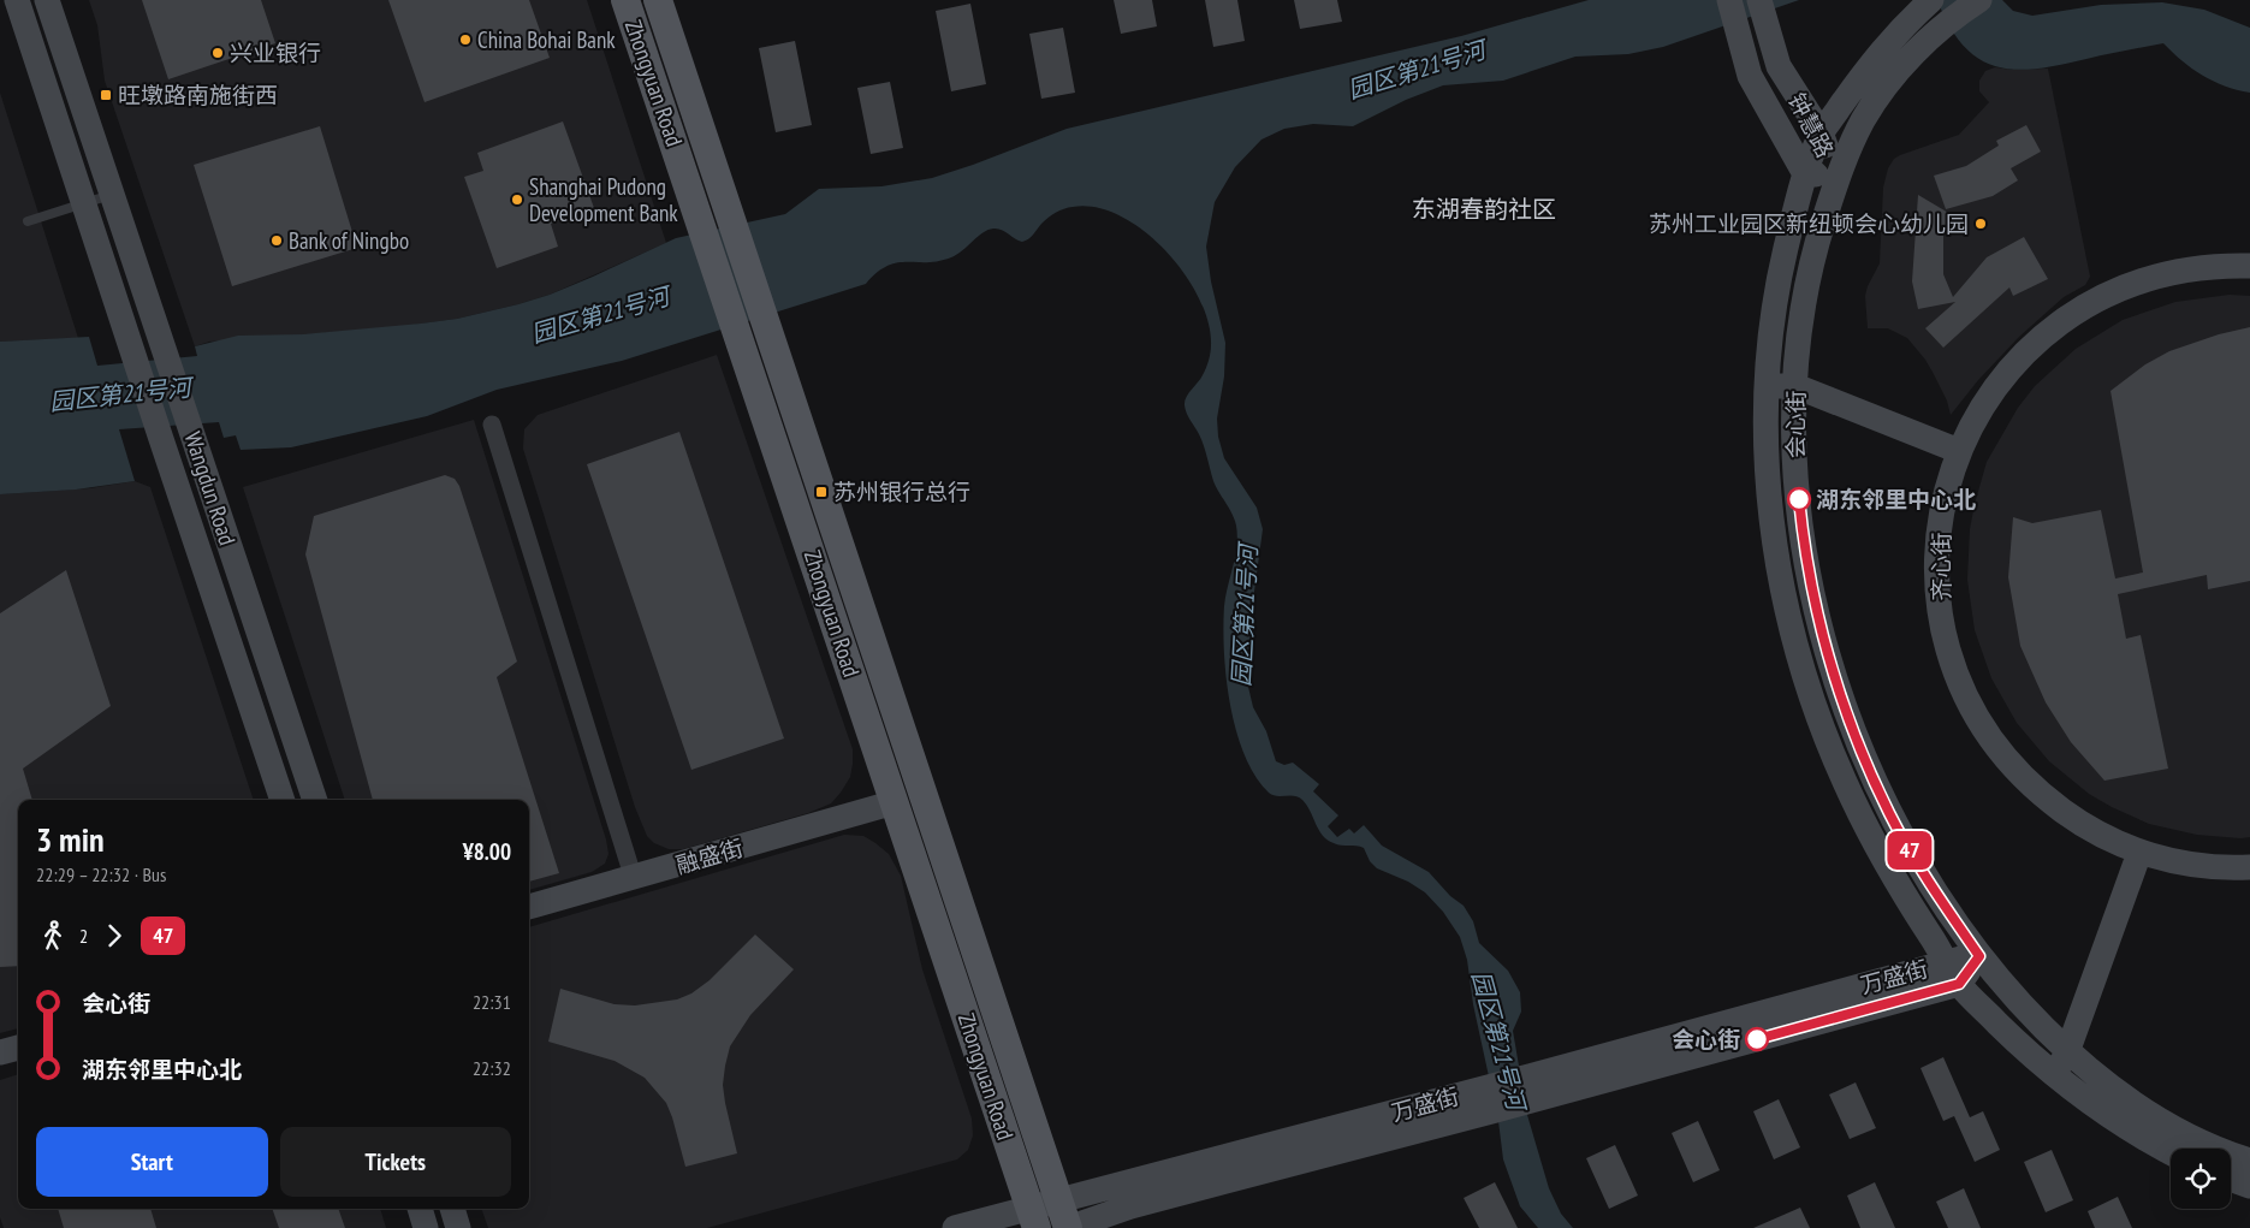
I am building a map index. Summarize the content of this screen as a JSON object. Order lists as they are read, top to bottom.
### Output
{
  "streets": {
    "main road": [
      "Zhongyuan Road",
      "钟慧路",
      "会心街",
      "Wangdun Road",
      "齐心街",
      "融盛街",
      "万盛街"
    ]
  },
  "crossings": [
    ["Zhongyuan Road", "融盛街"],
    ["Zhongyuan Road", "万盛街"],
    ["钟慧路", "会心街"],
    ["会心街", "万盛街"]
  ],
  "districts": ["东湖春韵社区"],
  "water": ["园区第21号河"],
  "places": {
    "other": [
      "China Bohai Bank",
      "兴业银行",
      "Shanghai Pudong Development Bank",
      "苏州工业园区新纽顿会心幼儿园",
      "Bank of Ningbo",
      "湖东邻里中心北",
      "会心街"
    ],
    "transit": ["旺墩路南施街西", "苏州银行总行"]
  },
  "lines": ["bus line 47"],
  "page": {
    "on_map": "47",
    "heading": ["3 min", "22:29 – 22:32 · Bus", "¥8.00"],
    "legs": ["2", "47"],
    "list": [
      {
        "name": "会心街",
        "value": "22:31"
      },
      {
        "name": "湖东邻里中心北",
        "value": "22:32"
      }
    ],
    "buttons": ["Start", "Tickets"]
  }
}
